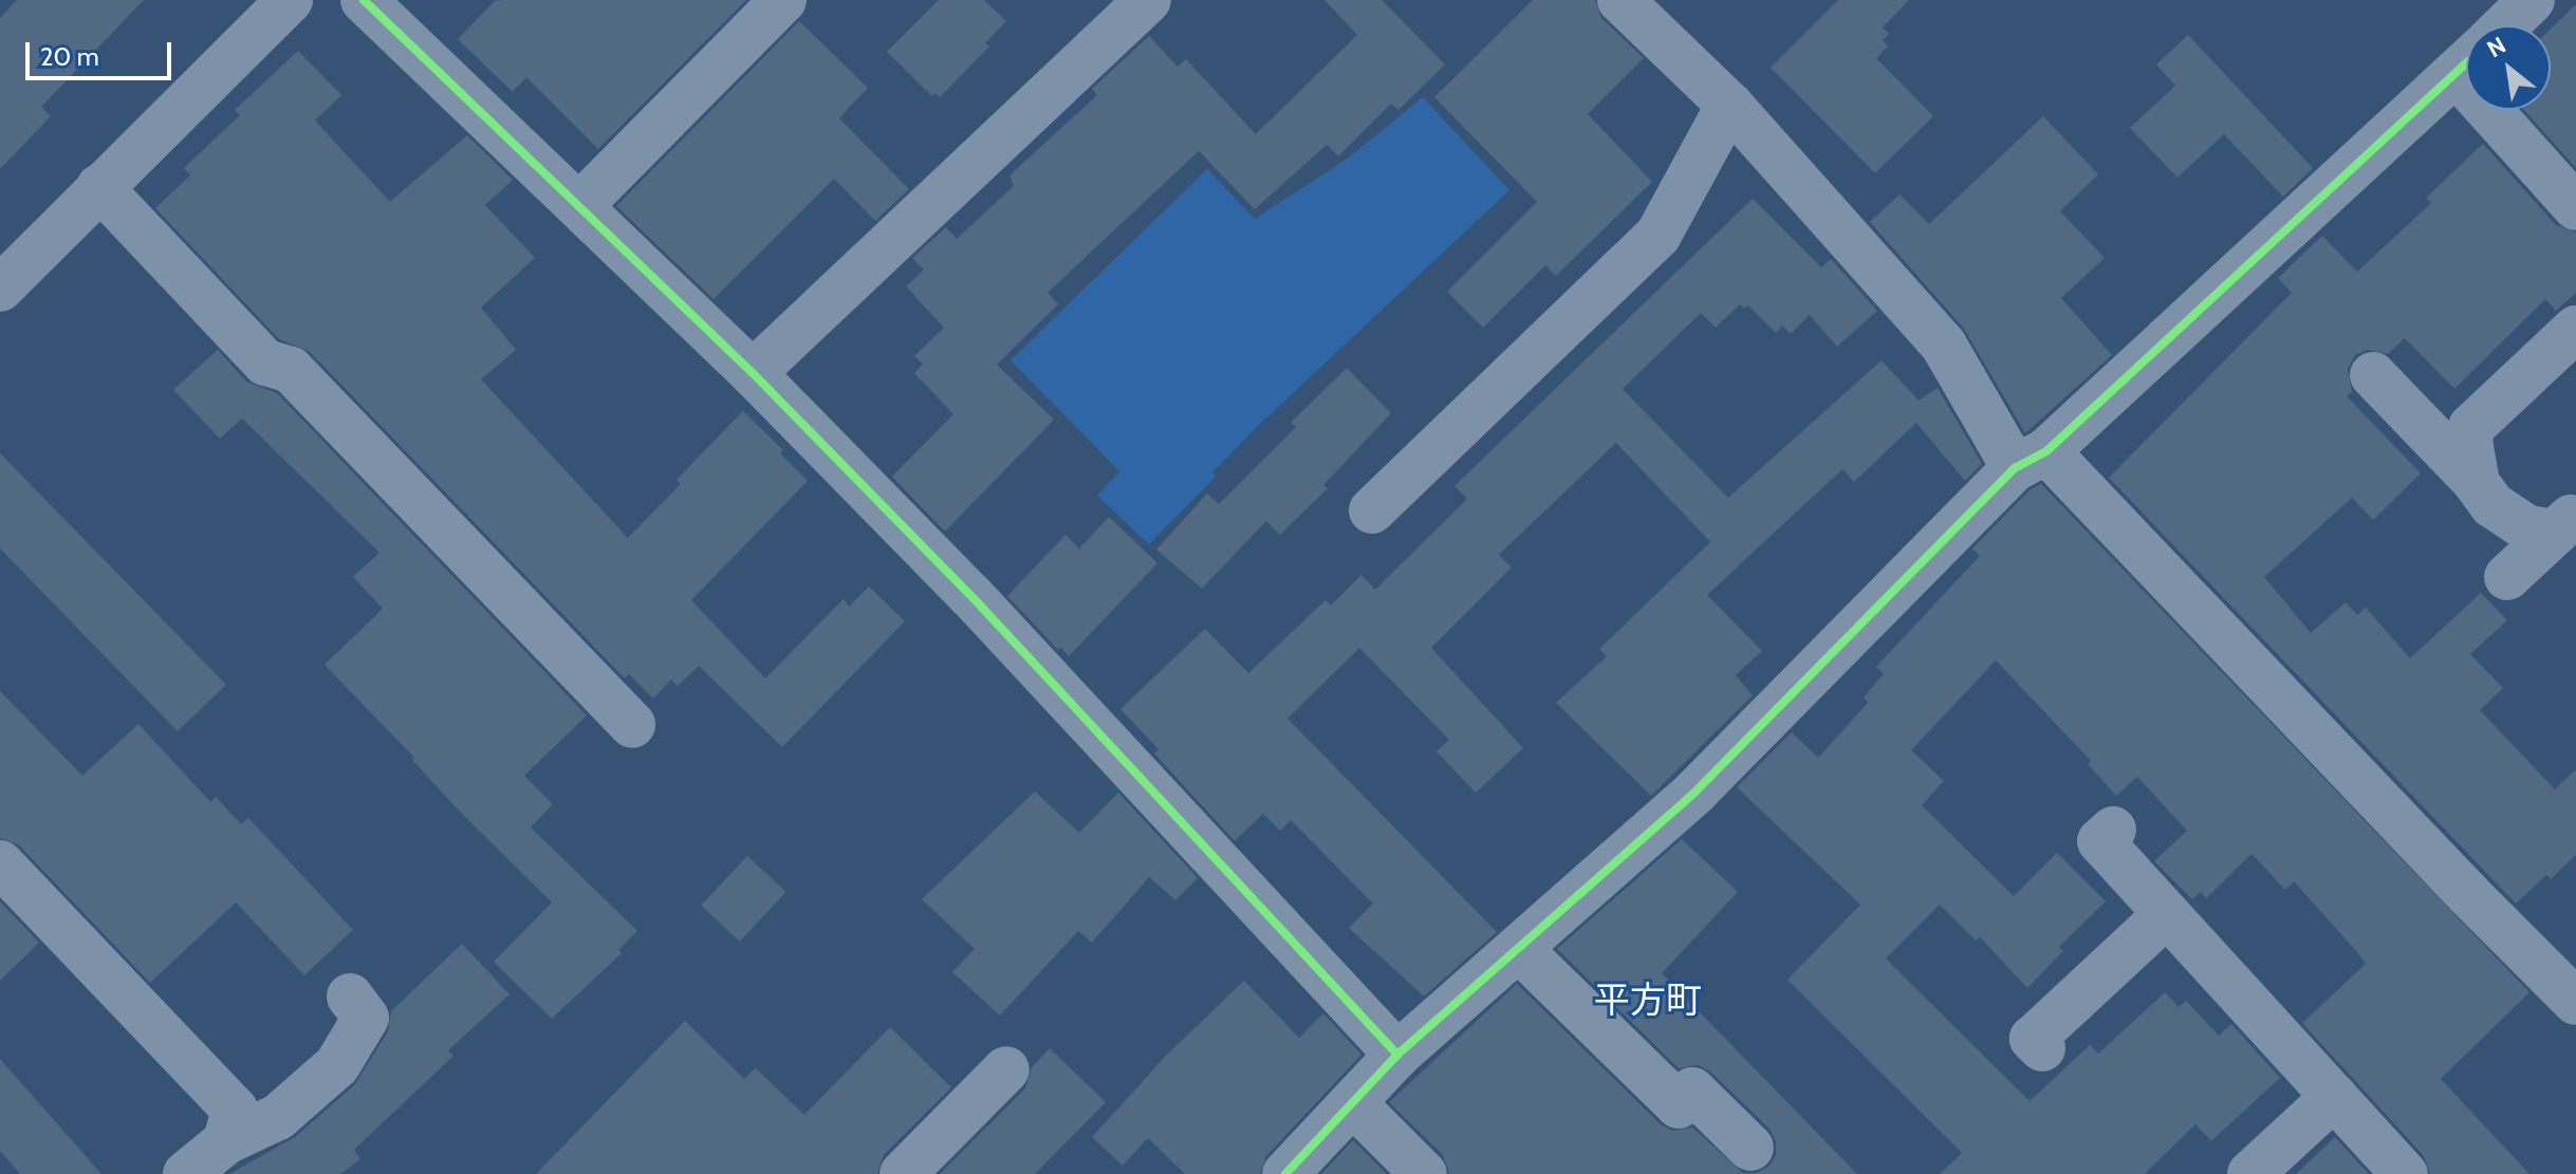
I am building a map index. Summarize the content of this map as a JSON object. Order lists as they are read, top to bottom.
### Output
{
  "districts": ["平方町"],
  "scale_bar": "20 m",
  "north": "top left"
}
